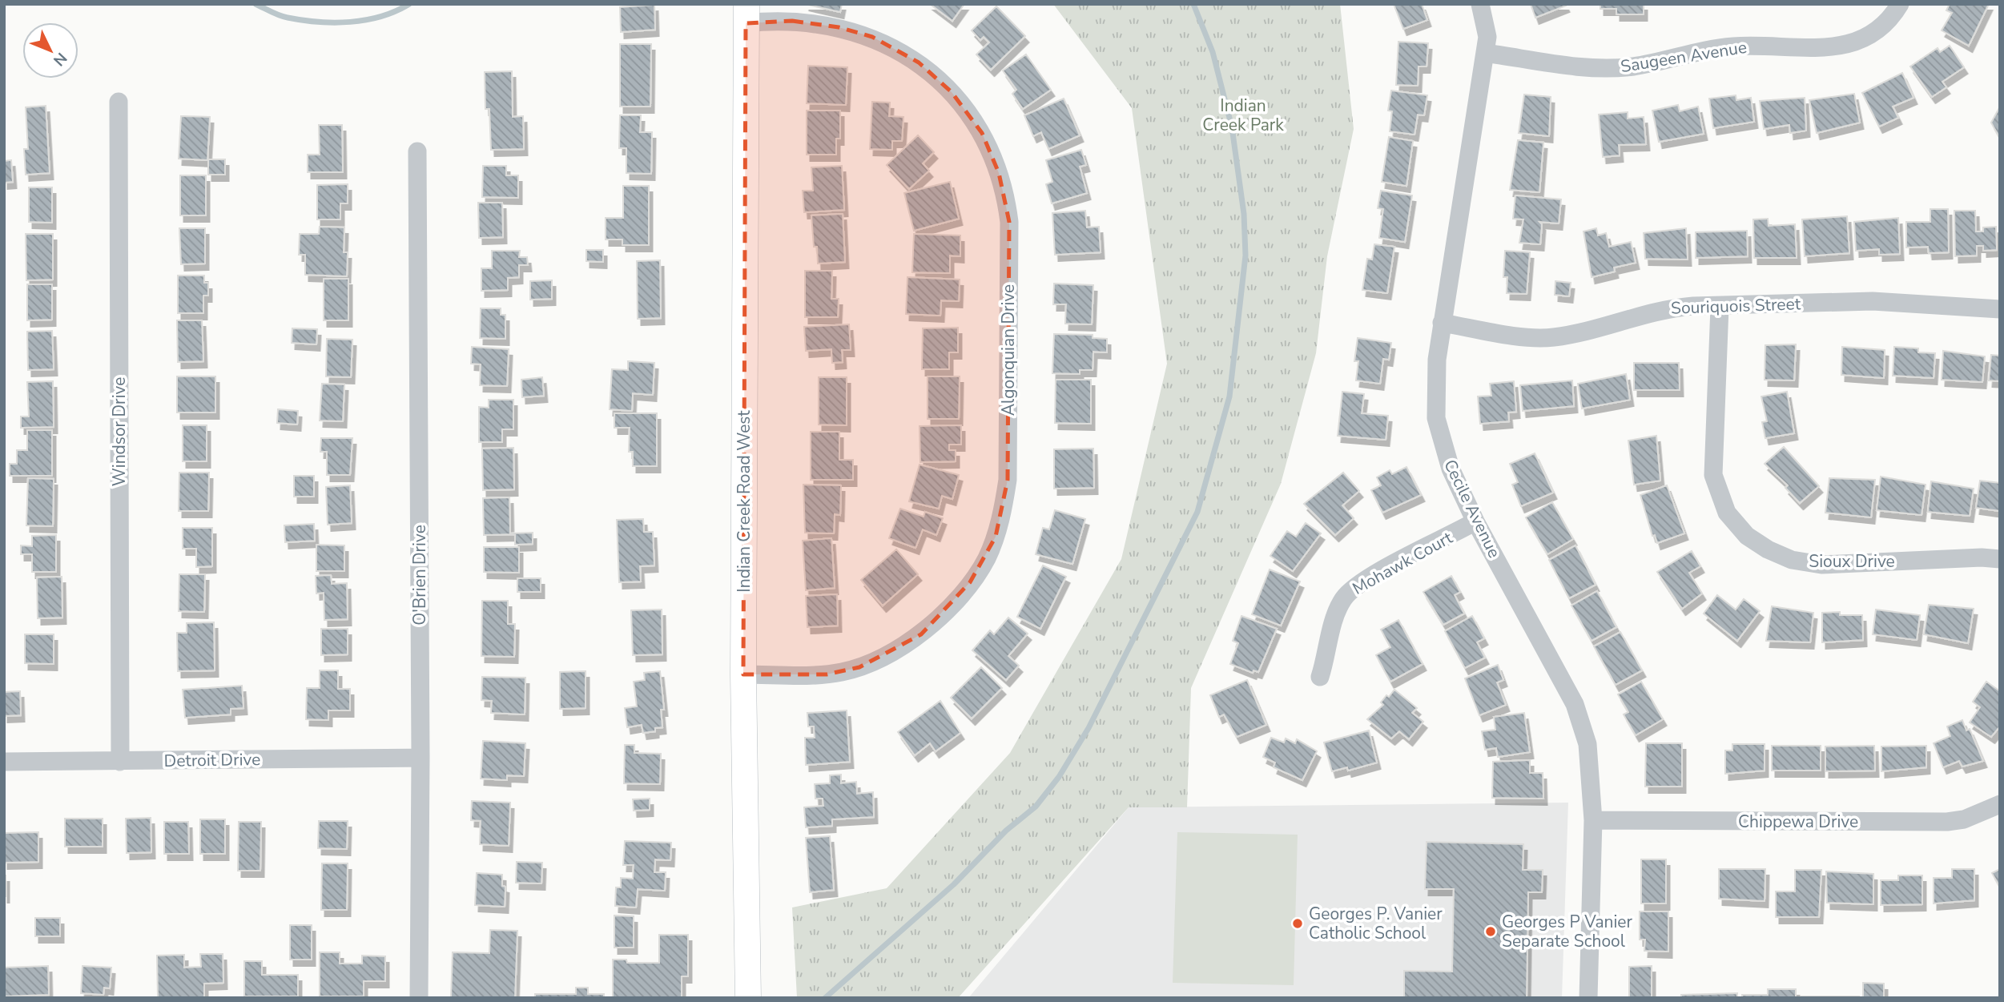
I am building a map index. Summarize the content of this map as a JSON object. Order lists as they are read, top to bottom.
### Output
{
  "streets": {
    "street": [
      "Saugeen Avenue",
      "Souriquois Street",
      "Algonquian Drive",
      "Windsor Drive",
      "Indian Creek Road West",
      "Cecile Avenue",
      "Sioux Drive",
      "Mohawk Court",
      "O'Brien Drive",
      "Detroit Drive",
      "Chippewa Drive"
    ]
  },
  "crossings": [
    ["Saugeen Avenue", "Cecile Avenue"],
    ["Souriquois Street", "Cecile Avenue"],
    ["Souriquois Street", "Sioux Drive"],
    ["Algonquian Drive", "Indian Creek Road West"],
    ["Windsor Drive", "Detroit Drive"],
    ["Cecile Avenue", "Mohawk Court"],
    ["Cecile Avenue", "Chippewa Drive"],
    ["O'Brien Drive", "Detroit Drive"]
  ],
  "parks": ["Indian Creek Park"],
  "places": ["Georges P. Vanier Catholic School", "Georges P Vanier Separate School"],
  "north": "bottom right"
}
